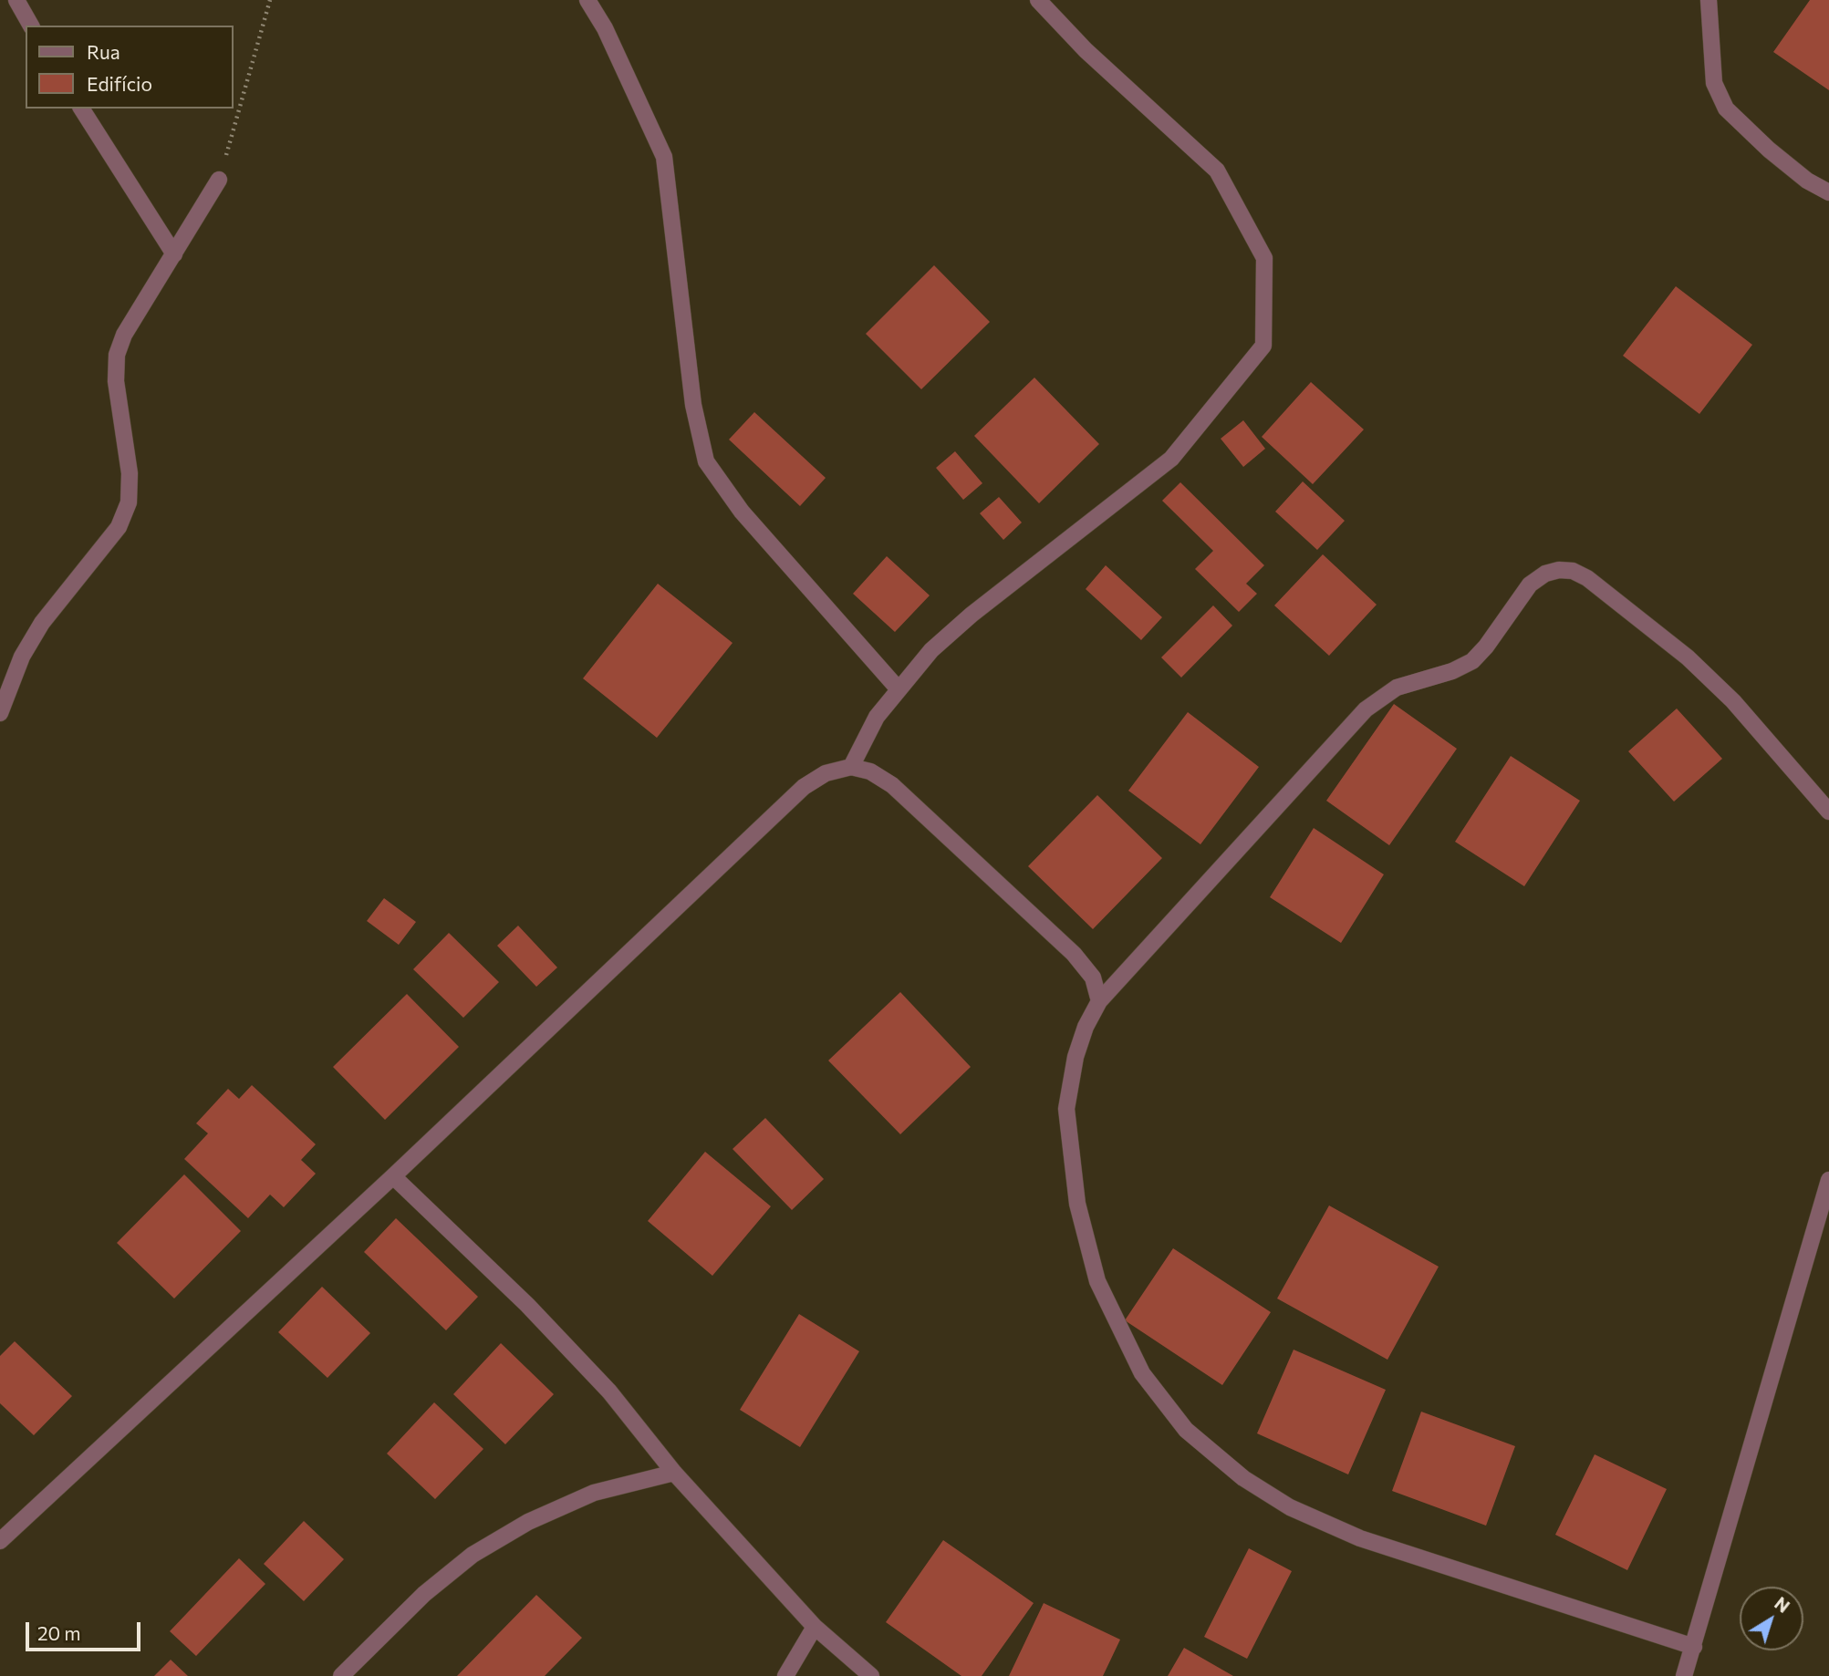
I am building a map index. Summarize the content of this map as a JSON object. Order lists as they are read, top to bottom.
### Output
{
  "legend": ["Rua", "Edifício"],
  "scale_bar": "20 m",
  "north": "top right"
}
